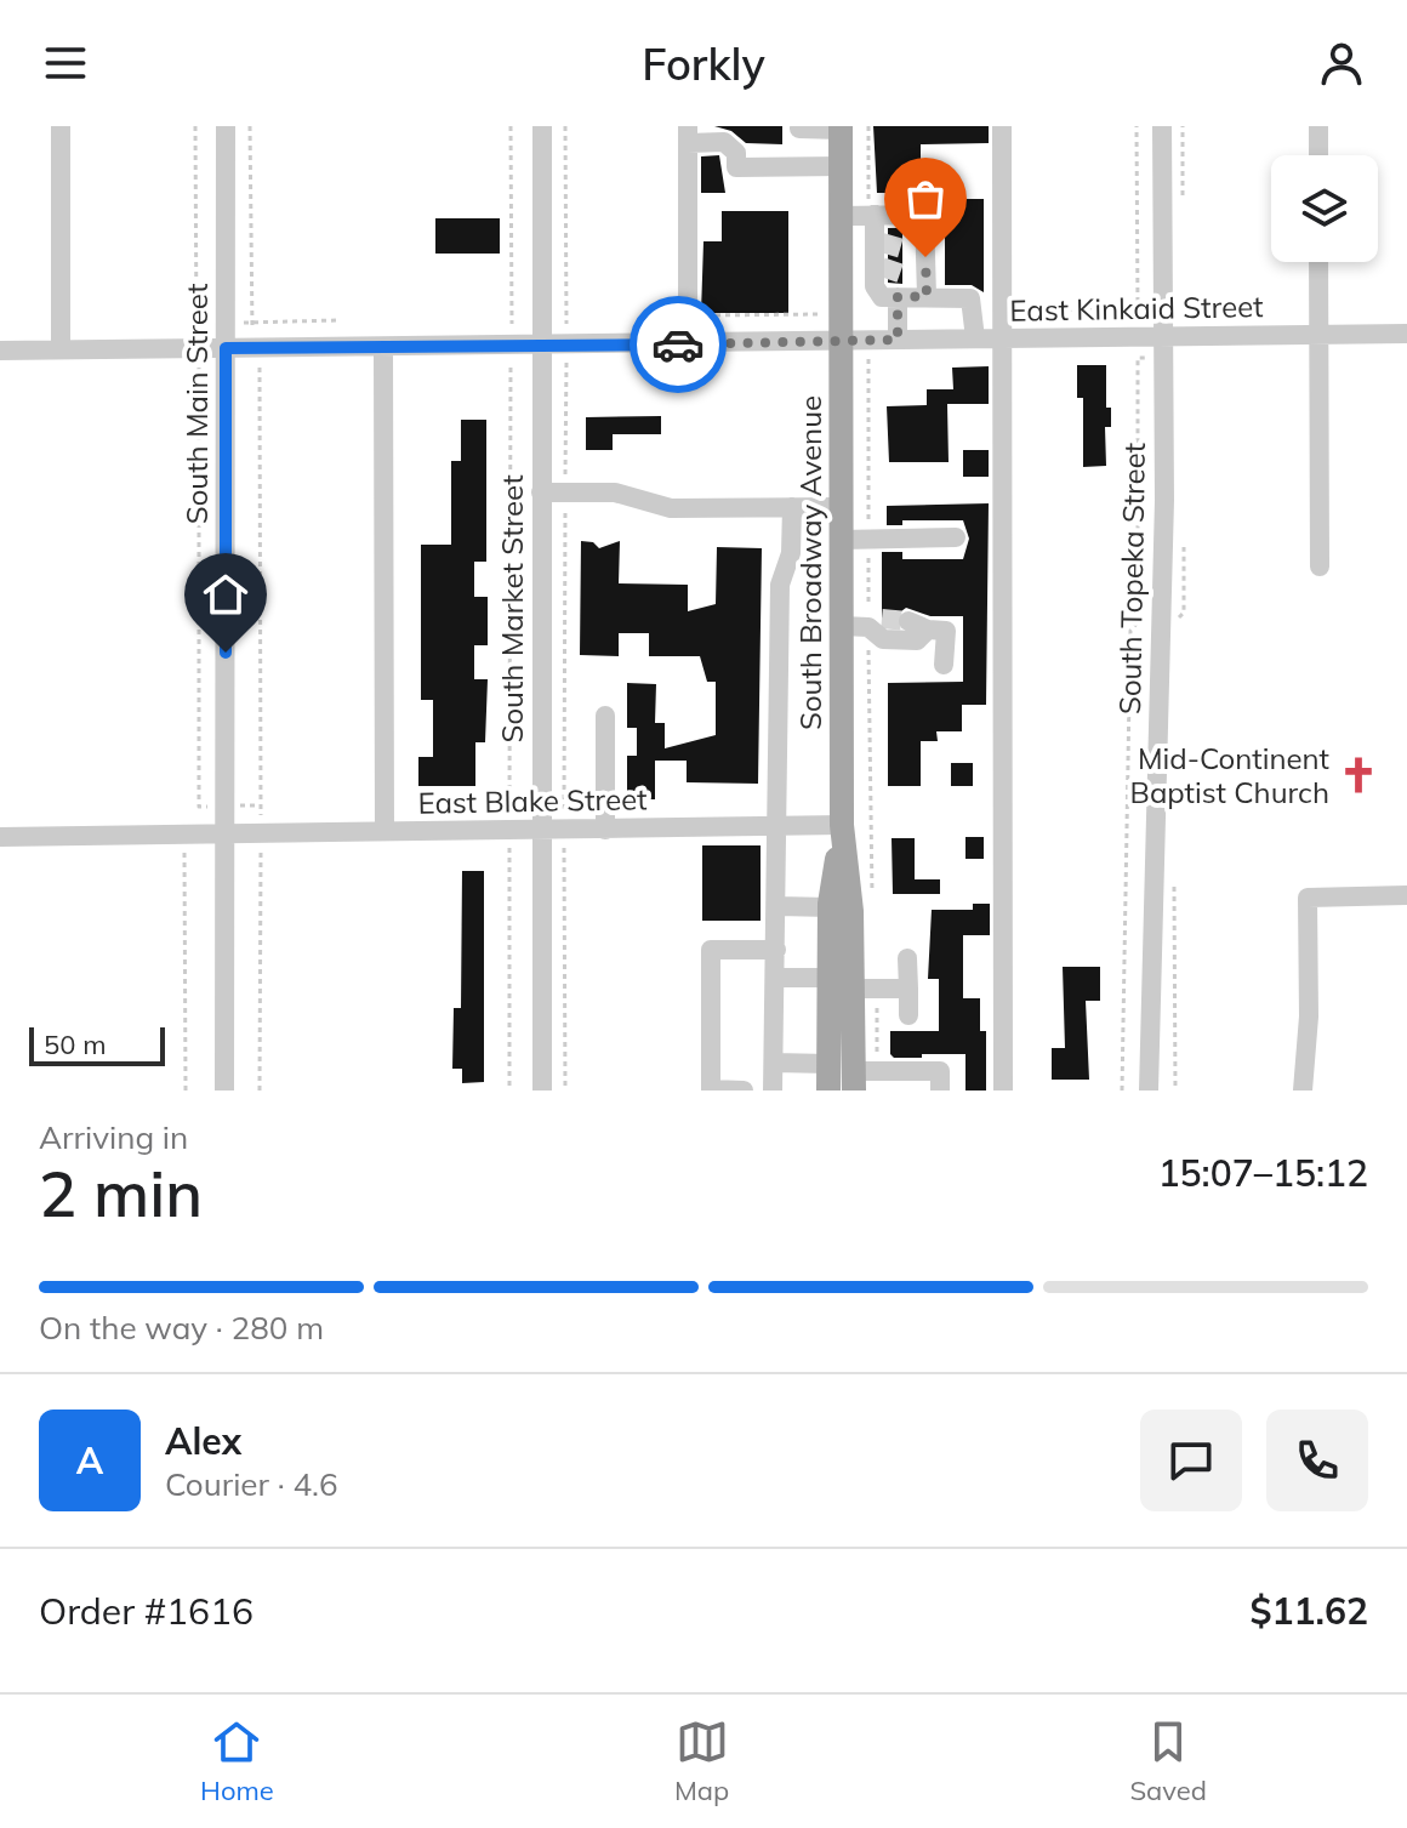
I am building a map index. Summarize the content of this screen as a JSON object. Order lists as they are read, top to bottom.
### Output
{
  "streets": {
    "main road": ["South Broadway Avenue"],
    "street": [
      "East Kinkaid Street",
      "South Main Street",
      "South Topeka Street",
      "South Market Street",
      "East Blake Street"
    ]
  },
  "crossings": [
    ["East Kinkaid Street", "South Main Street"],
    ["East Kinkaid Street", "South Broadway Avenue"],
    ["East Kinkaid Street", "South Topeka Street"],
    ["East Kinkaid Street", "South Market Street"],
    ["South Main Street", "East Blake Street"],
    ["South Broadway Avenue", "East Blake Street"],
    ["South Market Street", "East Blake Street"]
  ],
  "places": {
    "church": ["Mid-Continent Baptist Church"]
  },
  "scale_bar": "50 m",
  "page": {
    "header": "Forkly",
    "scale": "50 m",
    "heading": ["2 min", "Arriving in", "15:07–15:12"],
    "panel": [
      "Alex",
      "Courier · 4.6",
      "Order #1616",
      "$11.62"
    ],
    "bar": "On the way · 280 m",
    "round": "A",
    "tabs": ["Home", "Map", "Saved"]
  }
}
